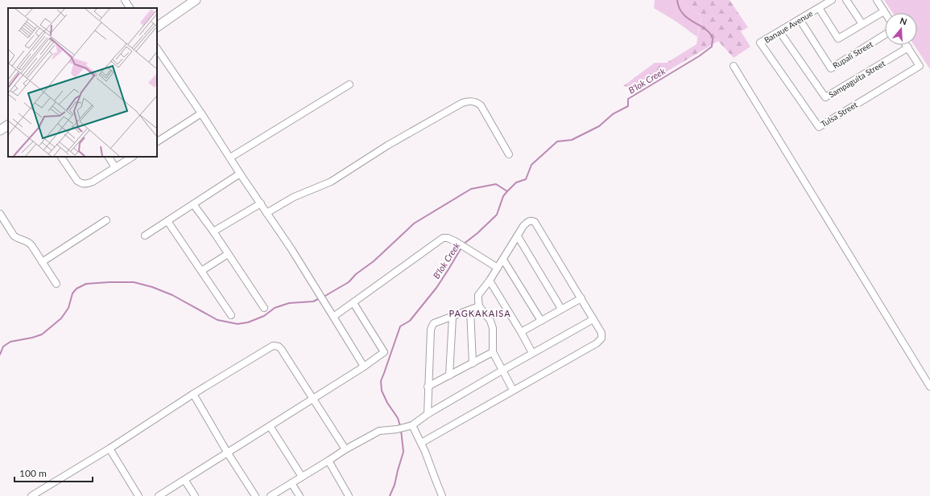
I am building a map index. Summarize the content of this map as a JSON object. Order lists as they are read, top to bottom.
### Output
{
  "streets": {
    "street": [
      "Banaue Avenue",
      "Rupali Street",
      "Sampaguita Street",
      "Tulsa Street"
    ]
  },
  "crossings": [
    ["Banaue Avenue", "Rupali Street"],
    ["Banaue Avenue", "Sampaguita Street"],
    ["Banaue Avenue", "Tulsa Street"],
    ["Sampaguita Street", "Tulsa Street"]
  ],
  "districts": ["PAGKAKAISA"],
  "water": ["B'lok Creek"],
  "scale_bar": "100 m",
  "north": "top"
}
